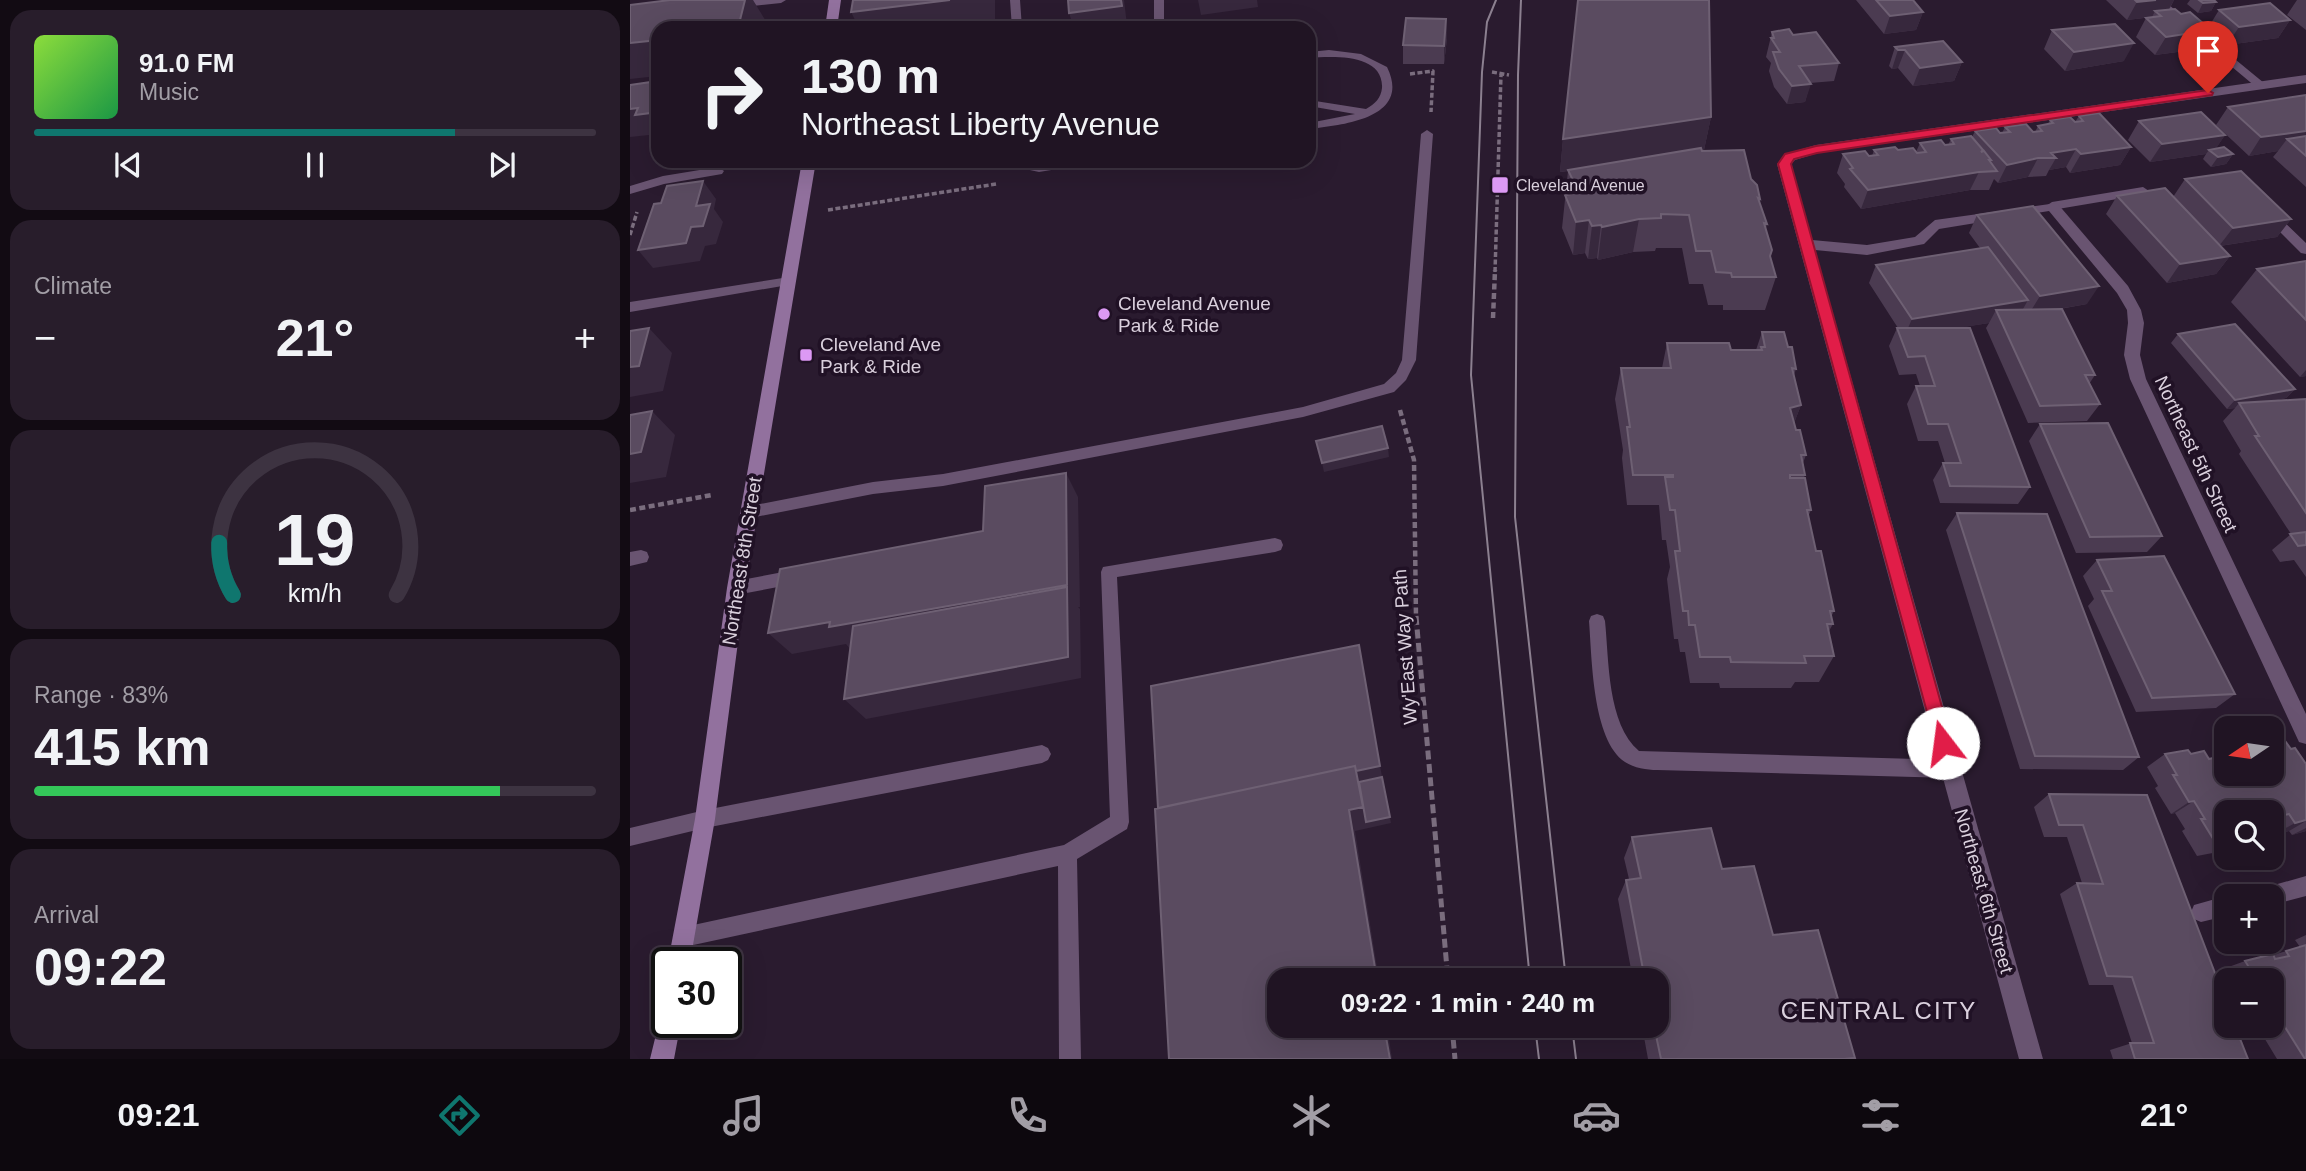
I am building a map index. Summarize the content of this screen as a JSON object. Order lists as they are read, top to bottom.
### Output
{
  "streets": {
    "street": ["Northeast 5th Street", "Northeast 8th Street", "Northeast 6th Street"],
    "path": ["Wy'East Way Path"]
  },
  "districts": ["CENTRAL CITY"],
  "places": {
    "transit": ["Cleveland Avenue", "Cleveland Ave Park & Ride"],
    "other": ["Cleveland Avenue Park & Ride"]
  },
  "north": "left",
  "page": {
    "turn": ["130 m", "Northeast Liberty Avenue"],
    "song": ["91.0 FM", "Music"],
    "tile": [
      "Climate",
      ["Range · 83%", "415 km"],
      ["Arrival", "09:22"]
    ],
    "heat": ["−", "21°", "+"],
    "map_buttons": ["+", "−"],
    "limit": "30",
    "trip": "09:22 · 1 min · 240 m",
    "tabs": ["09:21", "21°"],
    "gauge": ["19", "km/h"]
  }
}
